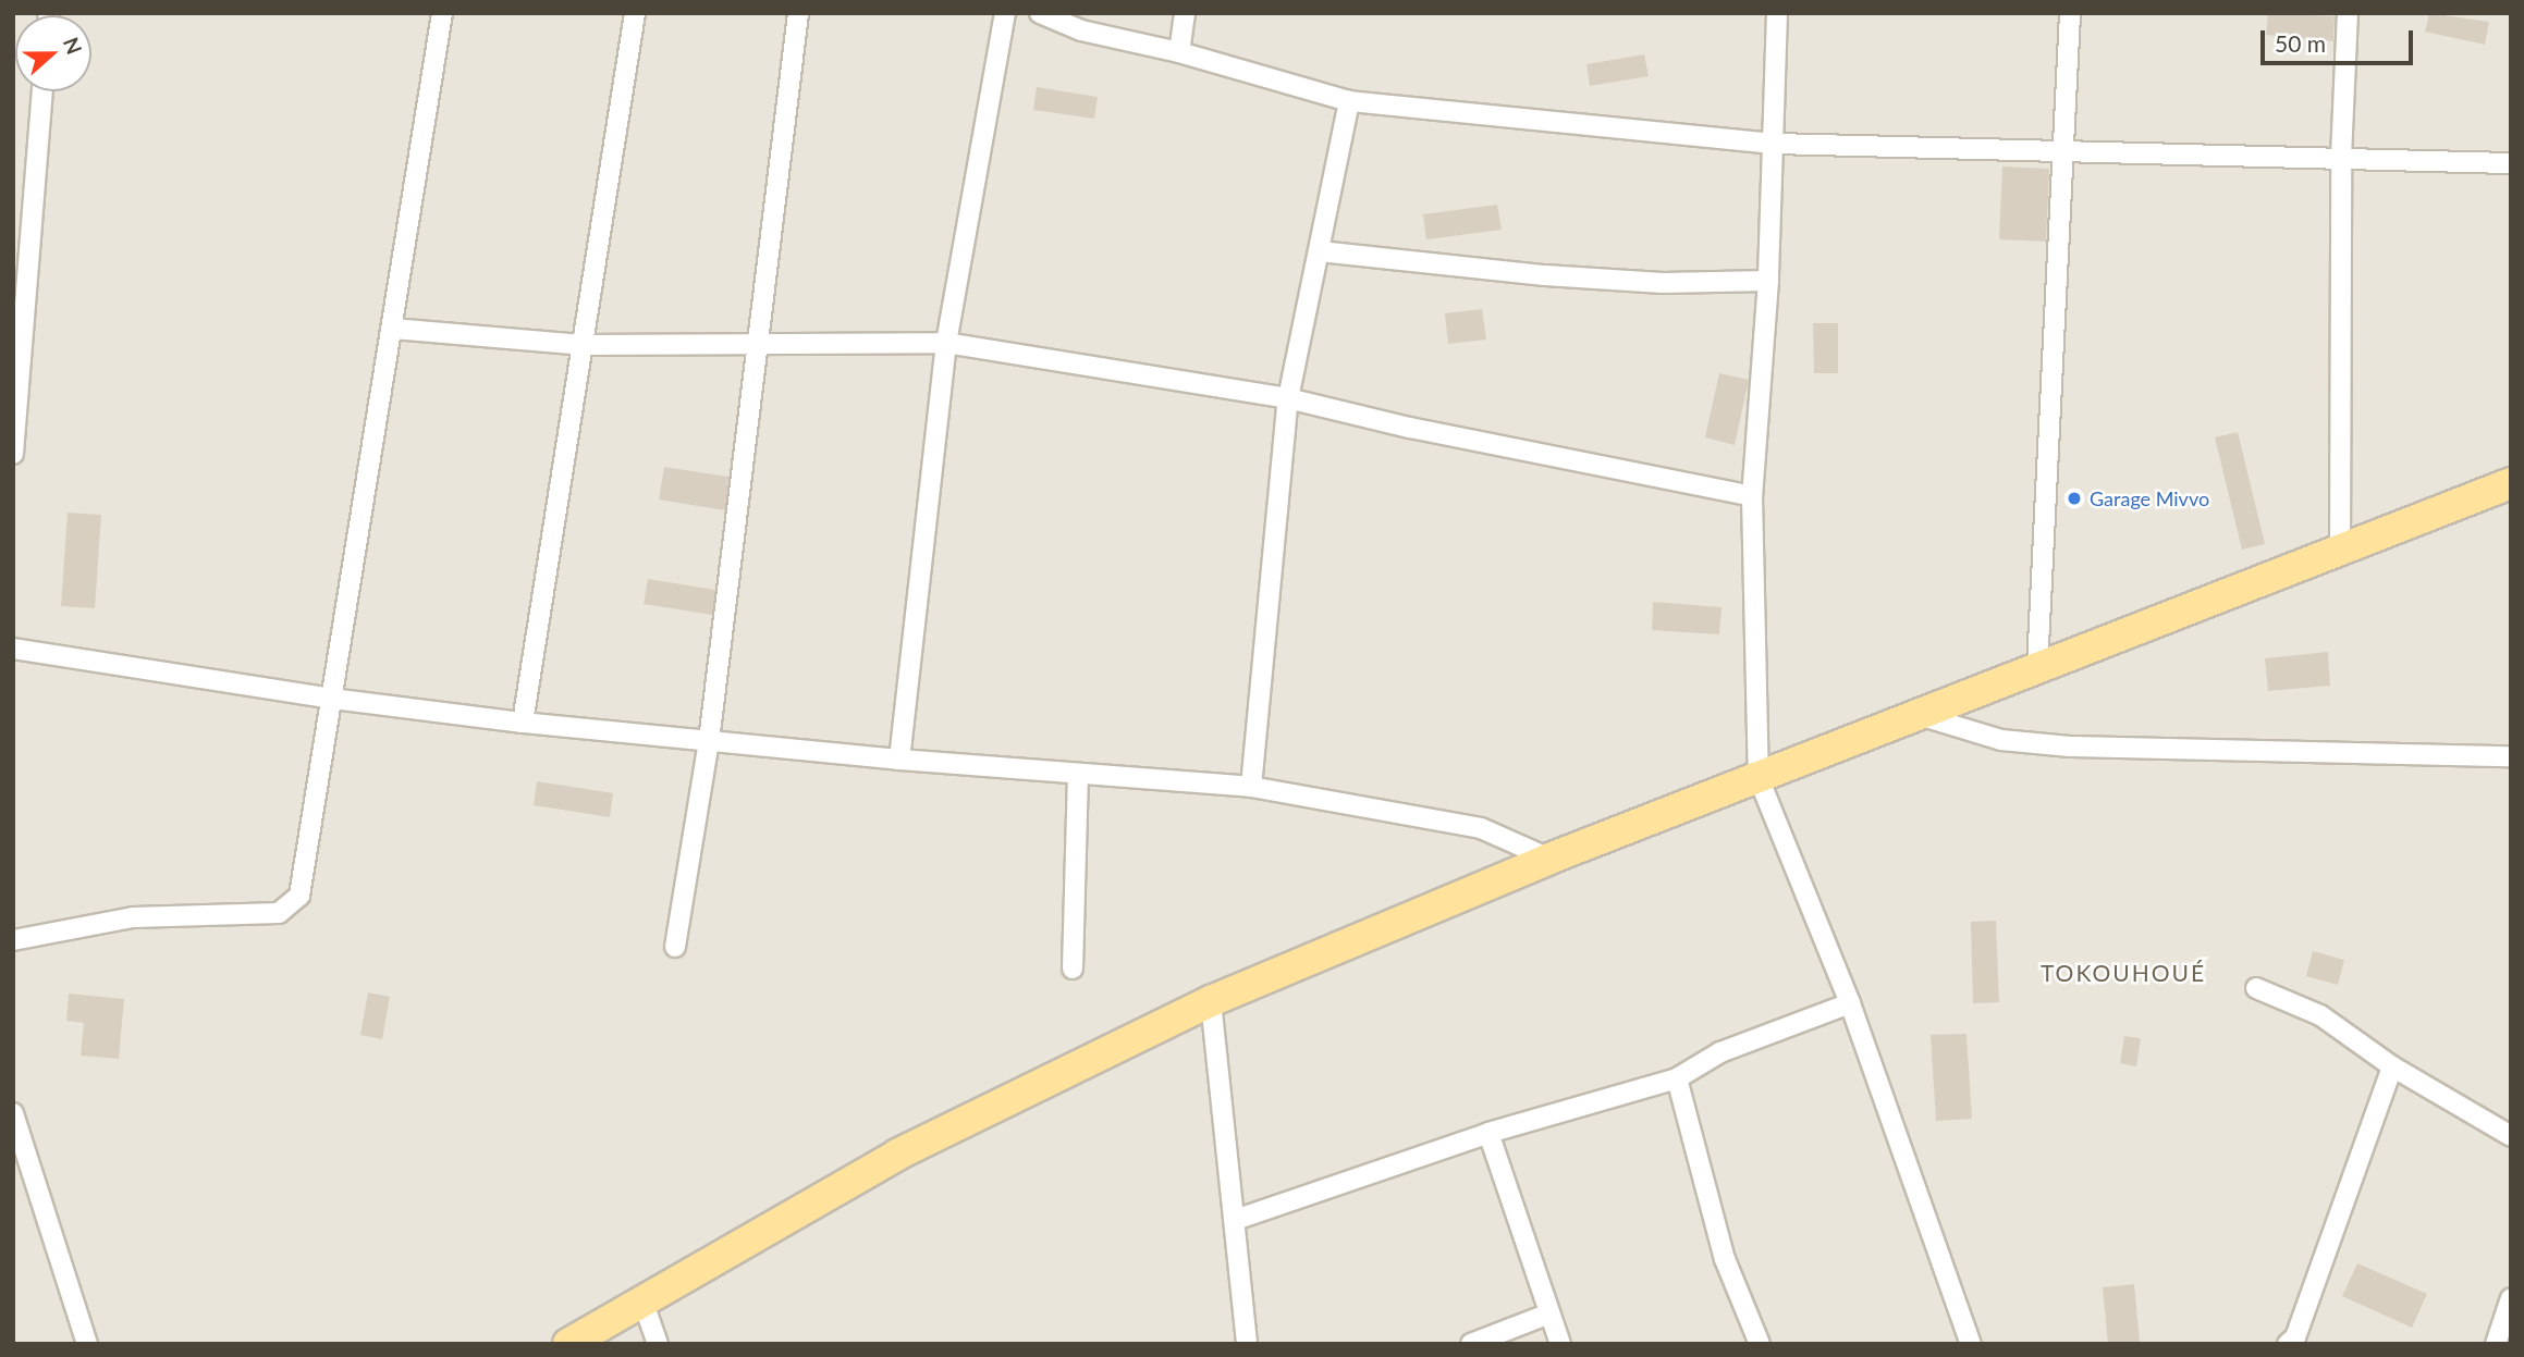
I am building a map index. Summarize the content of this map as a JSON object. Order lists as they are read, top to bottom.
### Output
{
  "districts": ["TOKOUHOUÉ"],
  "places": ["Garage Mivvo"],
  "scale_bar": "50 m",
  "north": "right"
}
